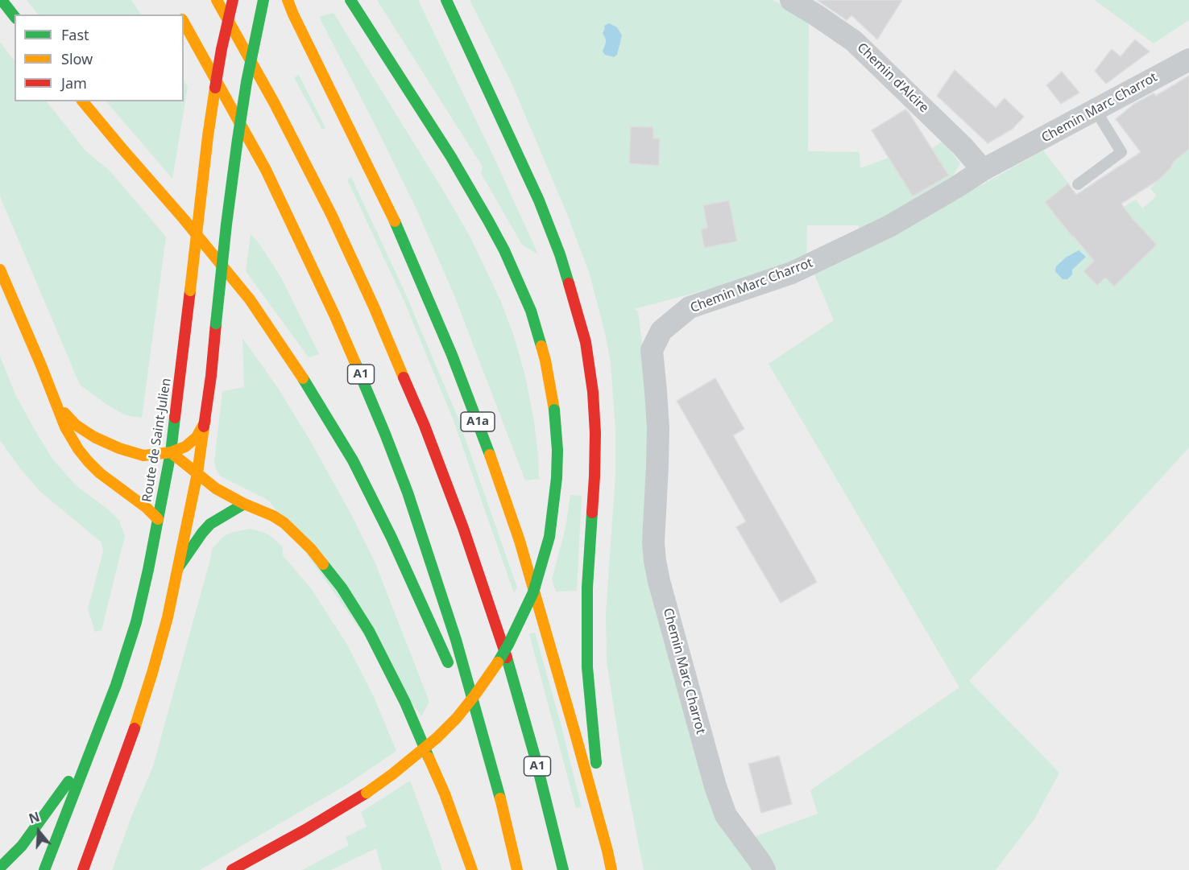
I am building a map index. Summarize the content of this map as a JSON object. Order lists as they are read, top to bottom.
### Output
{
  "streets": {
    "main road": ["A1", "A1a", "Route de Saint-Julien"],
    "street": ["Chemin d'Alcire", "Chemin Marc Charrot"]
  },
  "crossings": [
    ["Chemin d'Alcire", "Chemin Marc Charrot"]
  ],
  "legend": ["Fast", "Slow", "Jam"],
  "north": "top"
}
